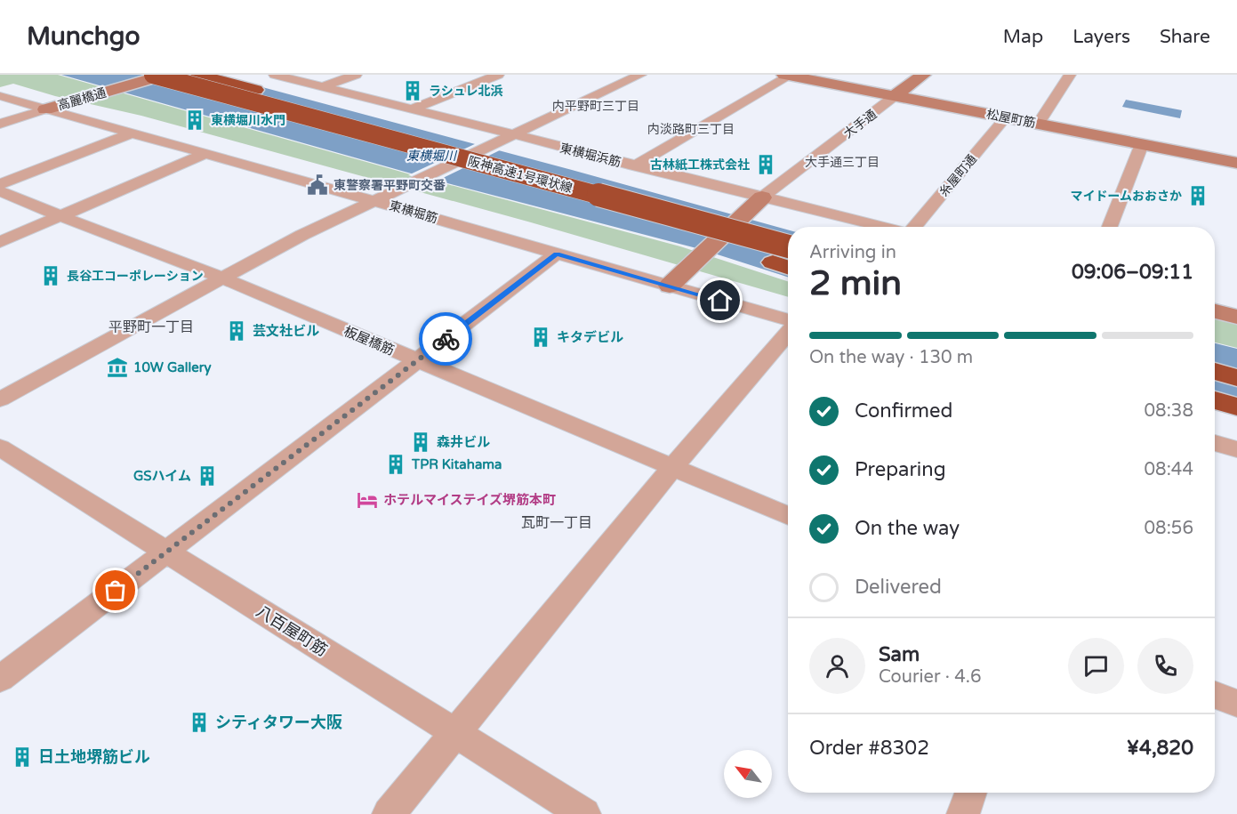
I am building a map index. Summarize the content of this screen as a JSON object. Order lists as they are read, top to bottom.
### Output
{
  "streets": {
    "highway": ["阪神高速1号環状線"],
    "street": [
      "高麗橋通",
      "松屋町筋",
      "大手通",
      "東横堀浜筋",
      "糸屋町通",
      "東横堀筋",
      "板屋橋筋",
      "八百屋町筋"
    ]
  },
  "crossings": [
    ["高麗橋通", "東横堀筋"],
    ["松屋町筋", "大手通"],
    ["松屋町筋", "糸屋町通"],
    ["大手通", "東横堀浜筋"]
  ],
  "districts": [
    "内平野町三丁目",
    "内淡路町三丁目",
    "大手通三丁目",
    "平野町一丁目",
    "瓦町一丁目"
  ],
  "water": ["東横堀川"],
  "places": {
    "building": [
      "ラシュレ北浜",
      "東横堀川水門",
      "古林紙工株式会社",
      "マイドームおおさか",
      "長谷工コーポレーション",
      "芸文社ビル",
      "キタデビル",
      "森井ビル",
      "TPR Kitahama",
      "GSハイム",
      "シティタワー大阪",
      "日土地堺筋ビル"
    ],
    "public building": ["東警察署平野町交番"],
    "museum": ["10W Gallery"],
    "hotel": ["ホテルマイステイズ堺筋本町"]
  },
  "north": "top left",
  "page": {
    "header": "Munchgo",
    "nav": ["Map", "Layers", "Share"],
    "heading": ["2 min", "Arriving in", "09:06–09:11"],
    "panel": [
      "Sam",
      "Courier · 4.6",
      "Order #8302",
      "¥4,820"
    ],
    "bar": "On the way · 130 m",
    "list": [
      ["Confirmed", "08:38"],
      ["Preparing", "08:44"],
      ["On the way", "08:56"],
      "Delivered"
    ]
  }
}
